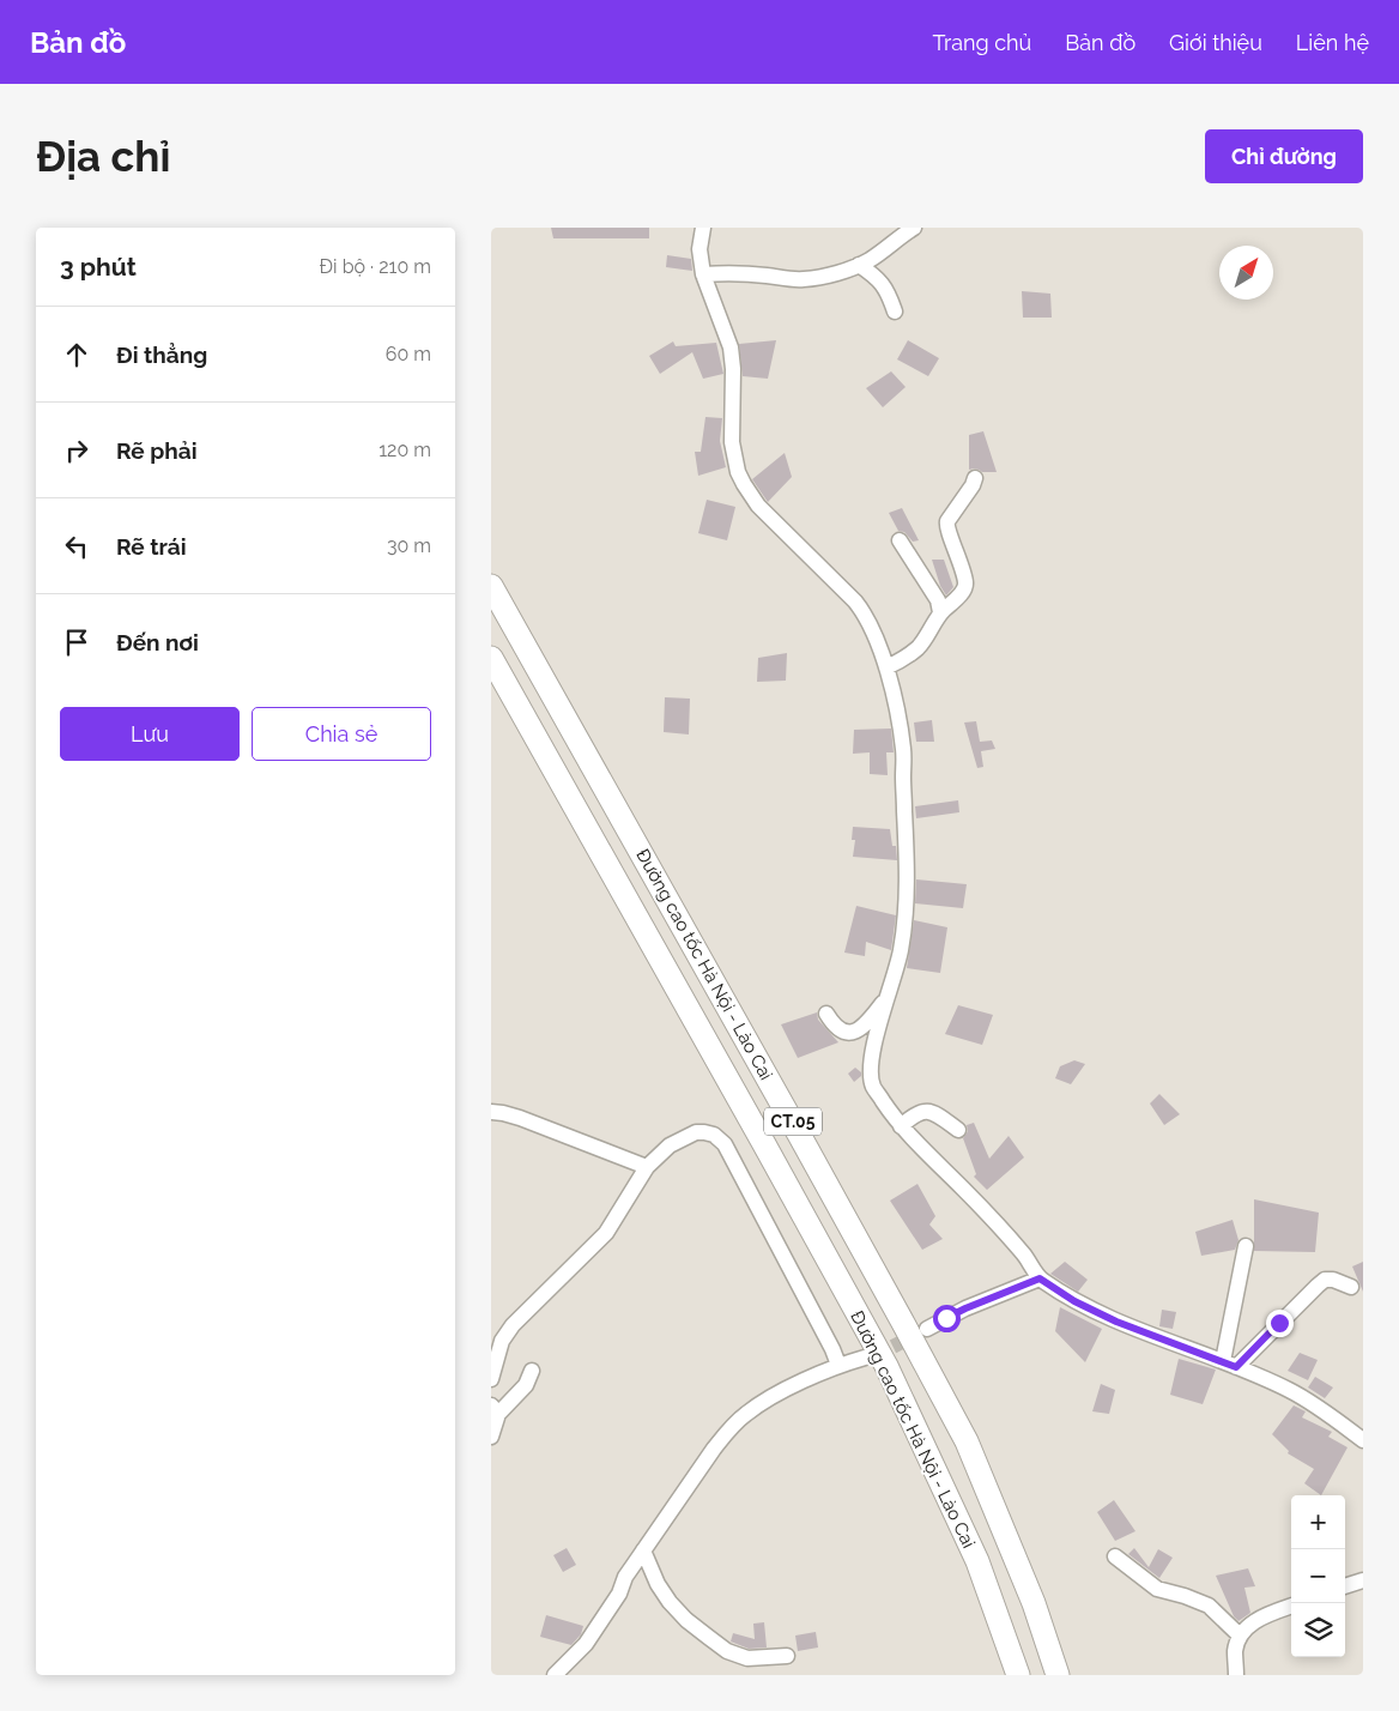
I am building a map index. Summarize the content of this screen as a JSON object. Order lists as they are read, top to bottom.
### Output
{
  "streets": {
    "highway": ["Đường cao tốc Hà Nội - Lào Cai", "CT.05"]
  },
  "north": "top right",
  "page": {
    "header": "Bản đồ",
    "nav": [
      "Trang chủ",
      "Bản đồ",
      "Giới thiệu",
      "Liên hệ"
    ],
    "buttons": [
      "Chỉ đường",
      ["Lưu", "Chia sẻ"]
    ],
    "title": "Địa chỉ",
    "heading": ["3 phút", "Đi bộ · 210 m"],
    "list": [
      ["Đi thẳng", "60 m"],
      ["Rẽ phải", "120 m"],
      ["Rẽ trái", "30 m"],
      "Đến nơi"
    ],
    "map_buttons": ["+", "−"]
  }
}
